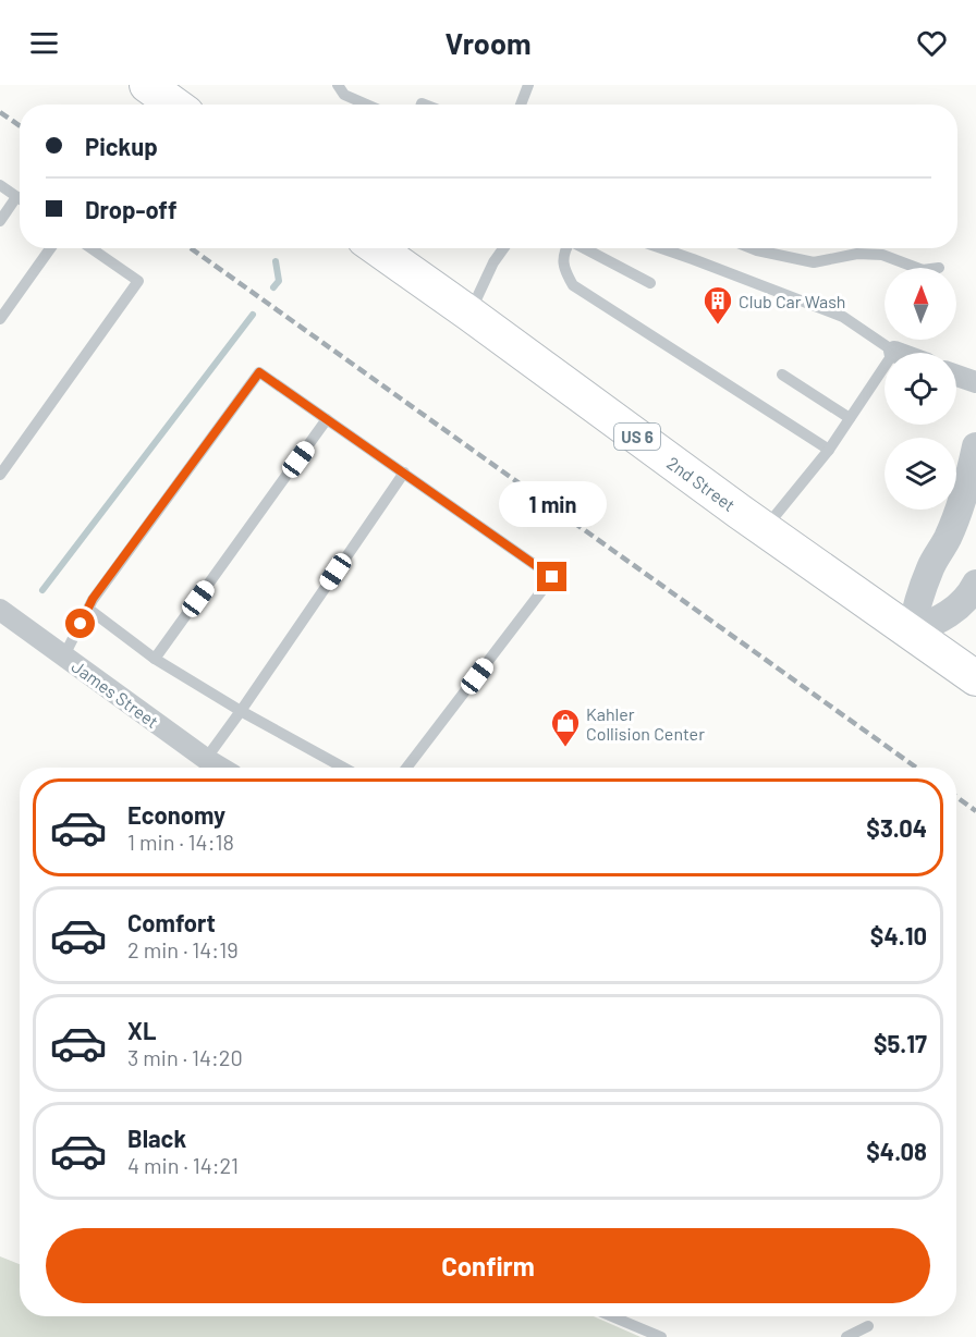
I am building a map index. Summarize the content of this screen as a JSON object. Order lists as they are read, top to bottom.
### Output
{
  "streets": {
    "main road": ["US 6", "2nd Street"],
    "street": ["James Street"]
  },
  "places": {
    "building": ["Club Car Wash"],
    "shop": ["Kahler Collision Center"]
  },
  "north": "top",
  "page": {
    "header": "Vroom",
    "banner": ["Pickup", "Drop-off"],
    "bubble": "1 min",
    "list": [
      {
        "name": "Economy",
        "note": "1 min · 14:18",
        "value": "$3.04"
      },
      {
        "name": "Comfort",
        "note": "2 min · 14:19",
        "value": "$4.10"
      },
      {
        "name": "XL",
        "note": "3 min · 14:20",
        "value": "$5.17"
      },
      {
        "name": "Black",
        "note": "4 min · 14:21",
        "value": "$4.08"
      }
    ],
    "buttons": "Confirm"
  }
}
